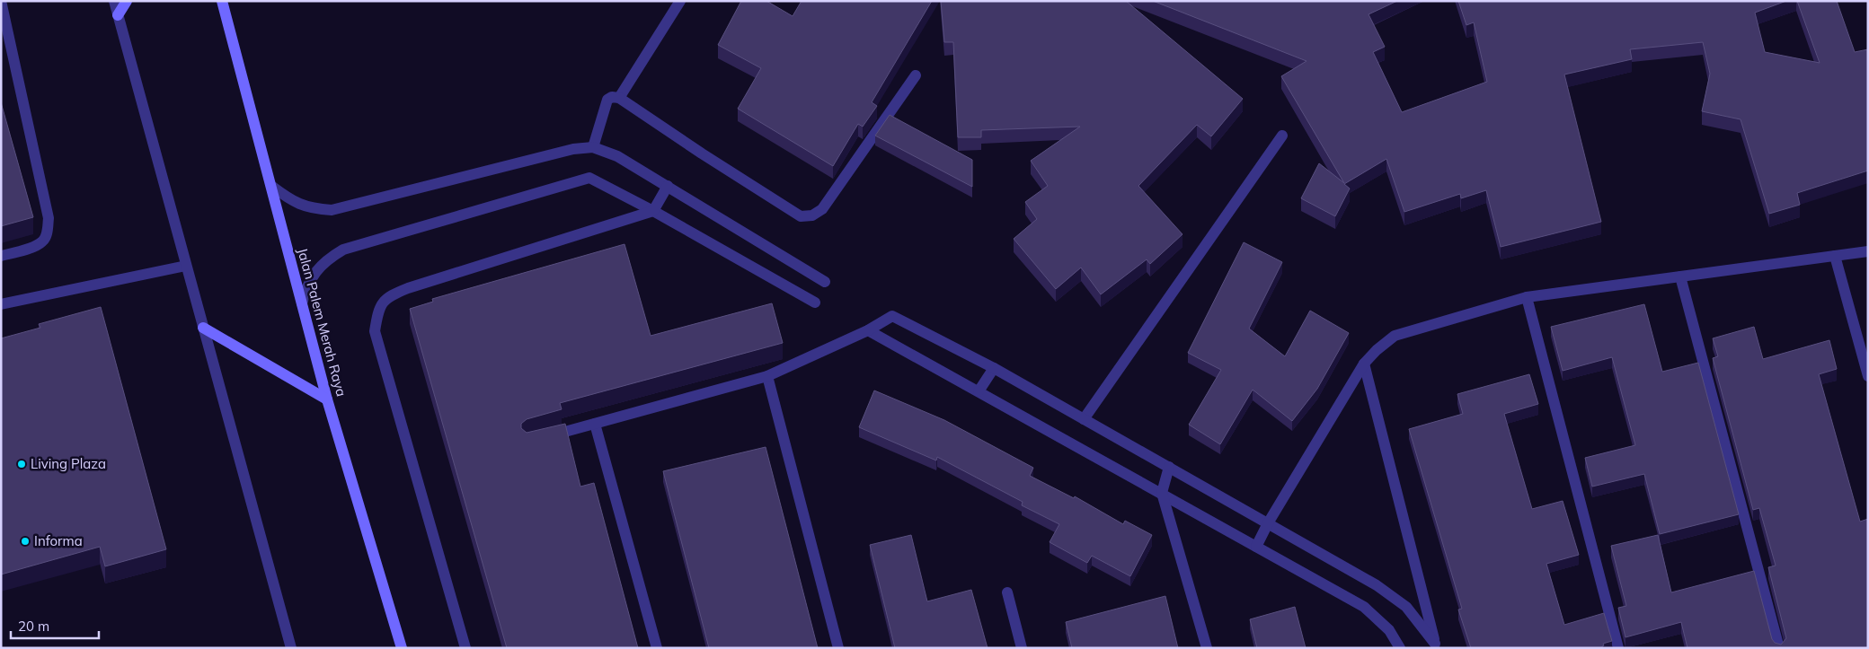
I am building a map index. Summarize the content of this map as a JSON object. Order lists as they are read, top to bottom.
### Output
{
  "streets": {
    "street": ["Jalan Palem Merah Raya"]
  },
  "places": ["Living Plaza", "Informa"],
  "scale_bar": "20 m"
}
